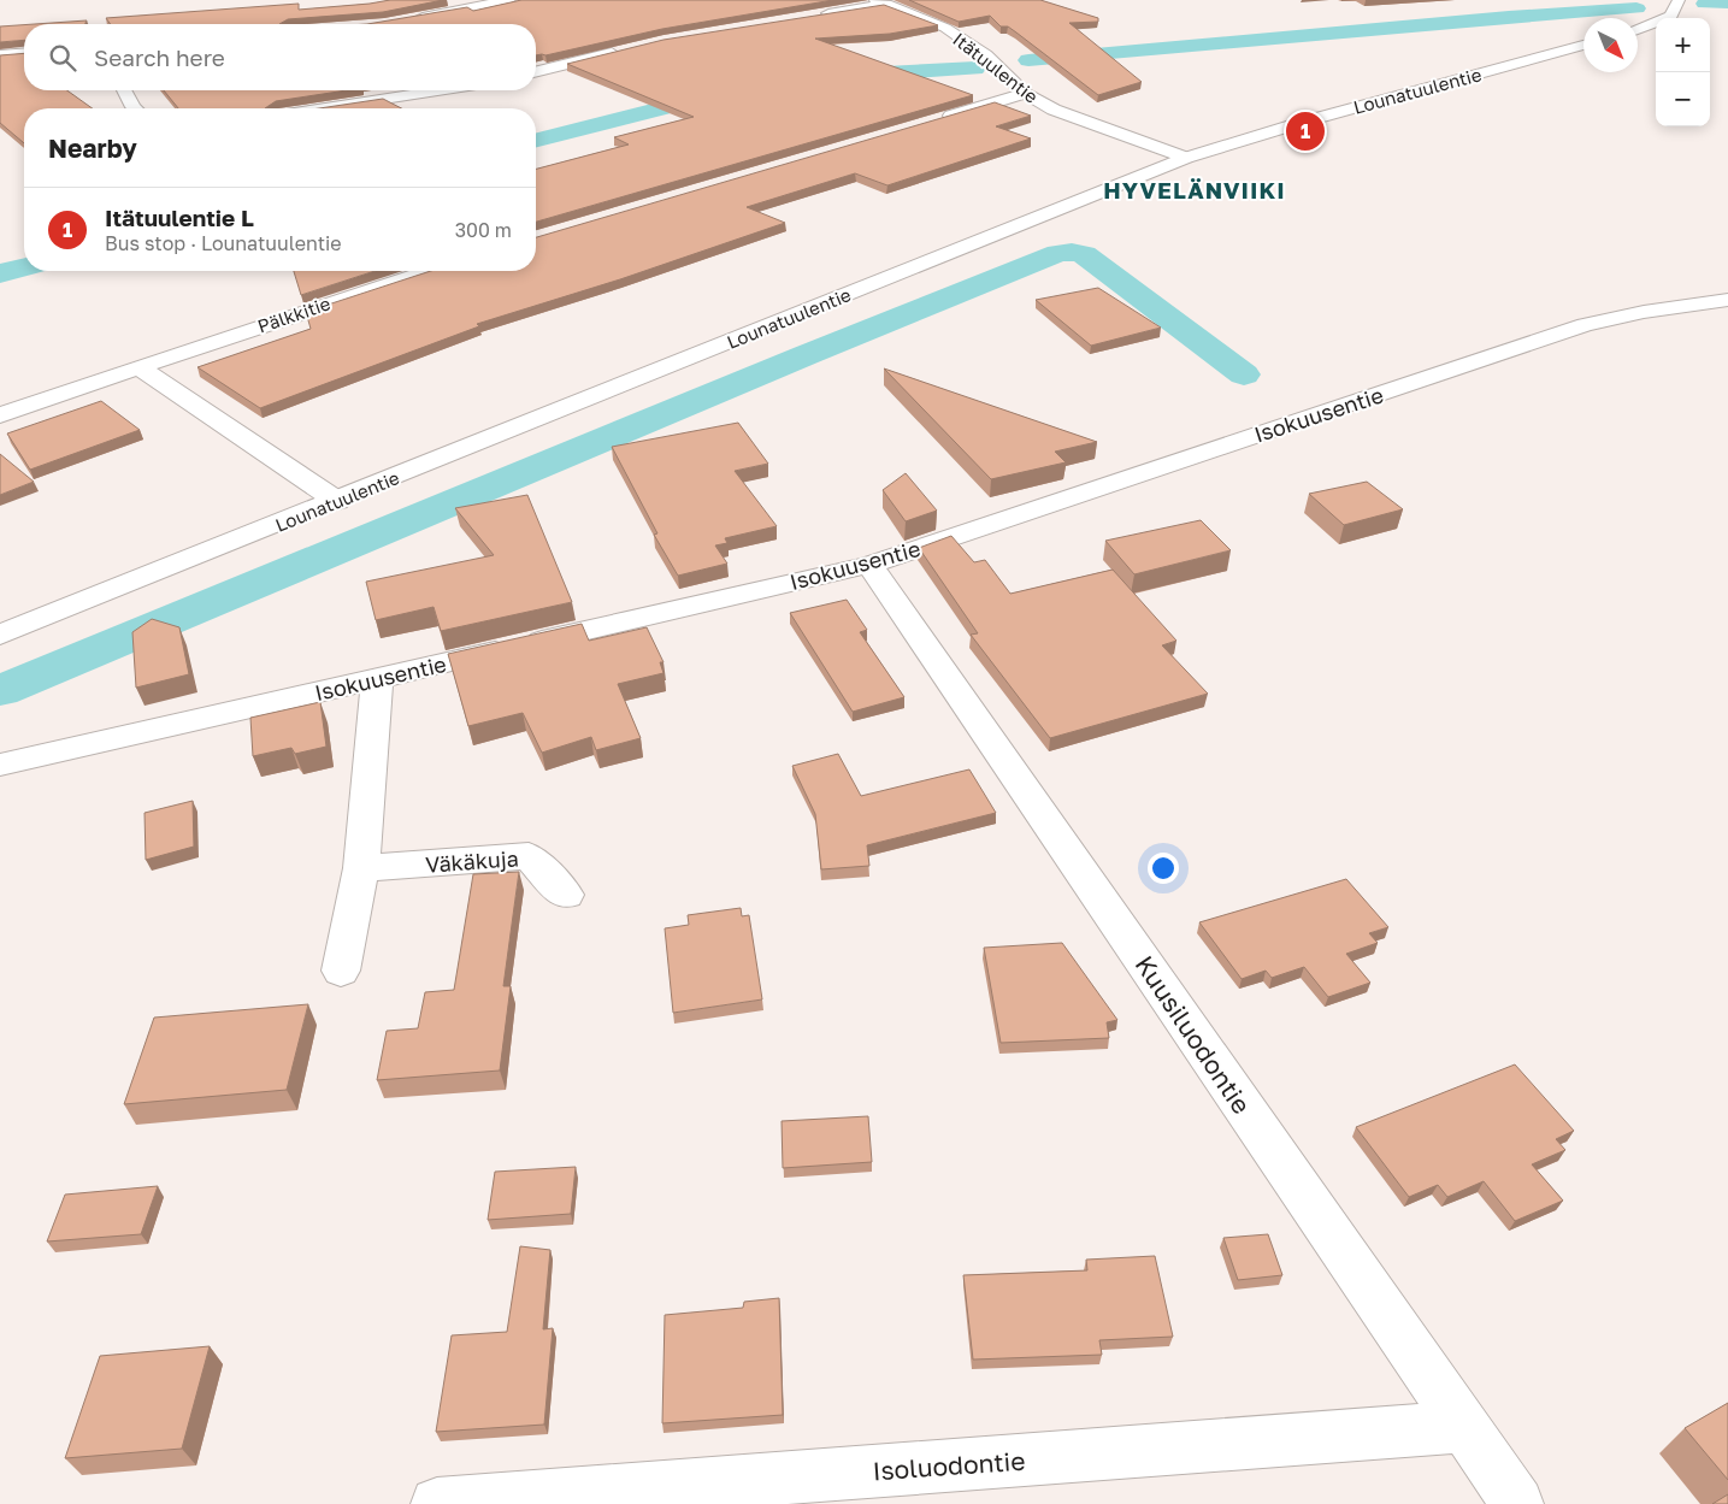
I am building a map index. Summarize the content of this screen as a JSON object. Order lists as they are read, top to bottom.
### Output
{
  "streets": {
    "street": [
      "Itätuulentie",
      "Lounatuulentie",
      "Pälkkitie",
      "Isokuusentie",
      "Väkäkuja",
      "Kuusiluodontie",
      "Isoluodontie"
    ]
  },
  "crossings": [
    ["Itätuulentie", "Lounatuulentie"],
    ["Isokuusentie", "Kuusiluodontie"],
    ["Kuusiluodontie", "Isoluodontie"]
  ],
  "districts": ["HYVELÄNVIIKI"],
  "north": "bottom right",
  "page": {
    "map_buttons": ["+", "−"],
    "search": "Search here",
    "heading": "Nearby",
    "pins": "1",
    "list": [
      {
        "mark": "1",
        "name": "Itätuulentie L",
        "note": "Bus stop · Lounatuulentie",
        "value": "300 m"
      }
    ]
  }
}
